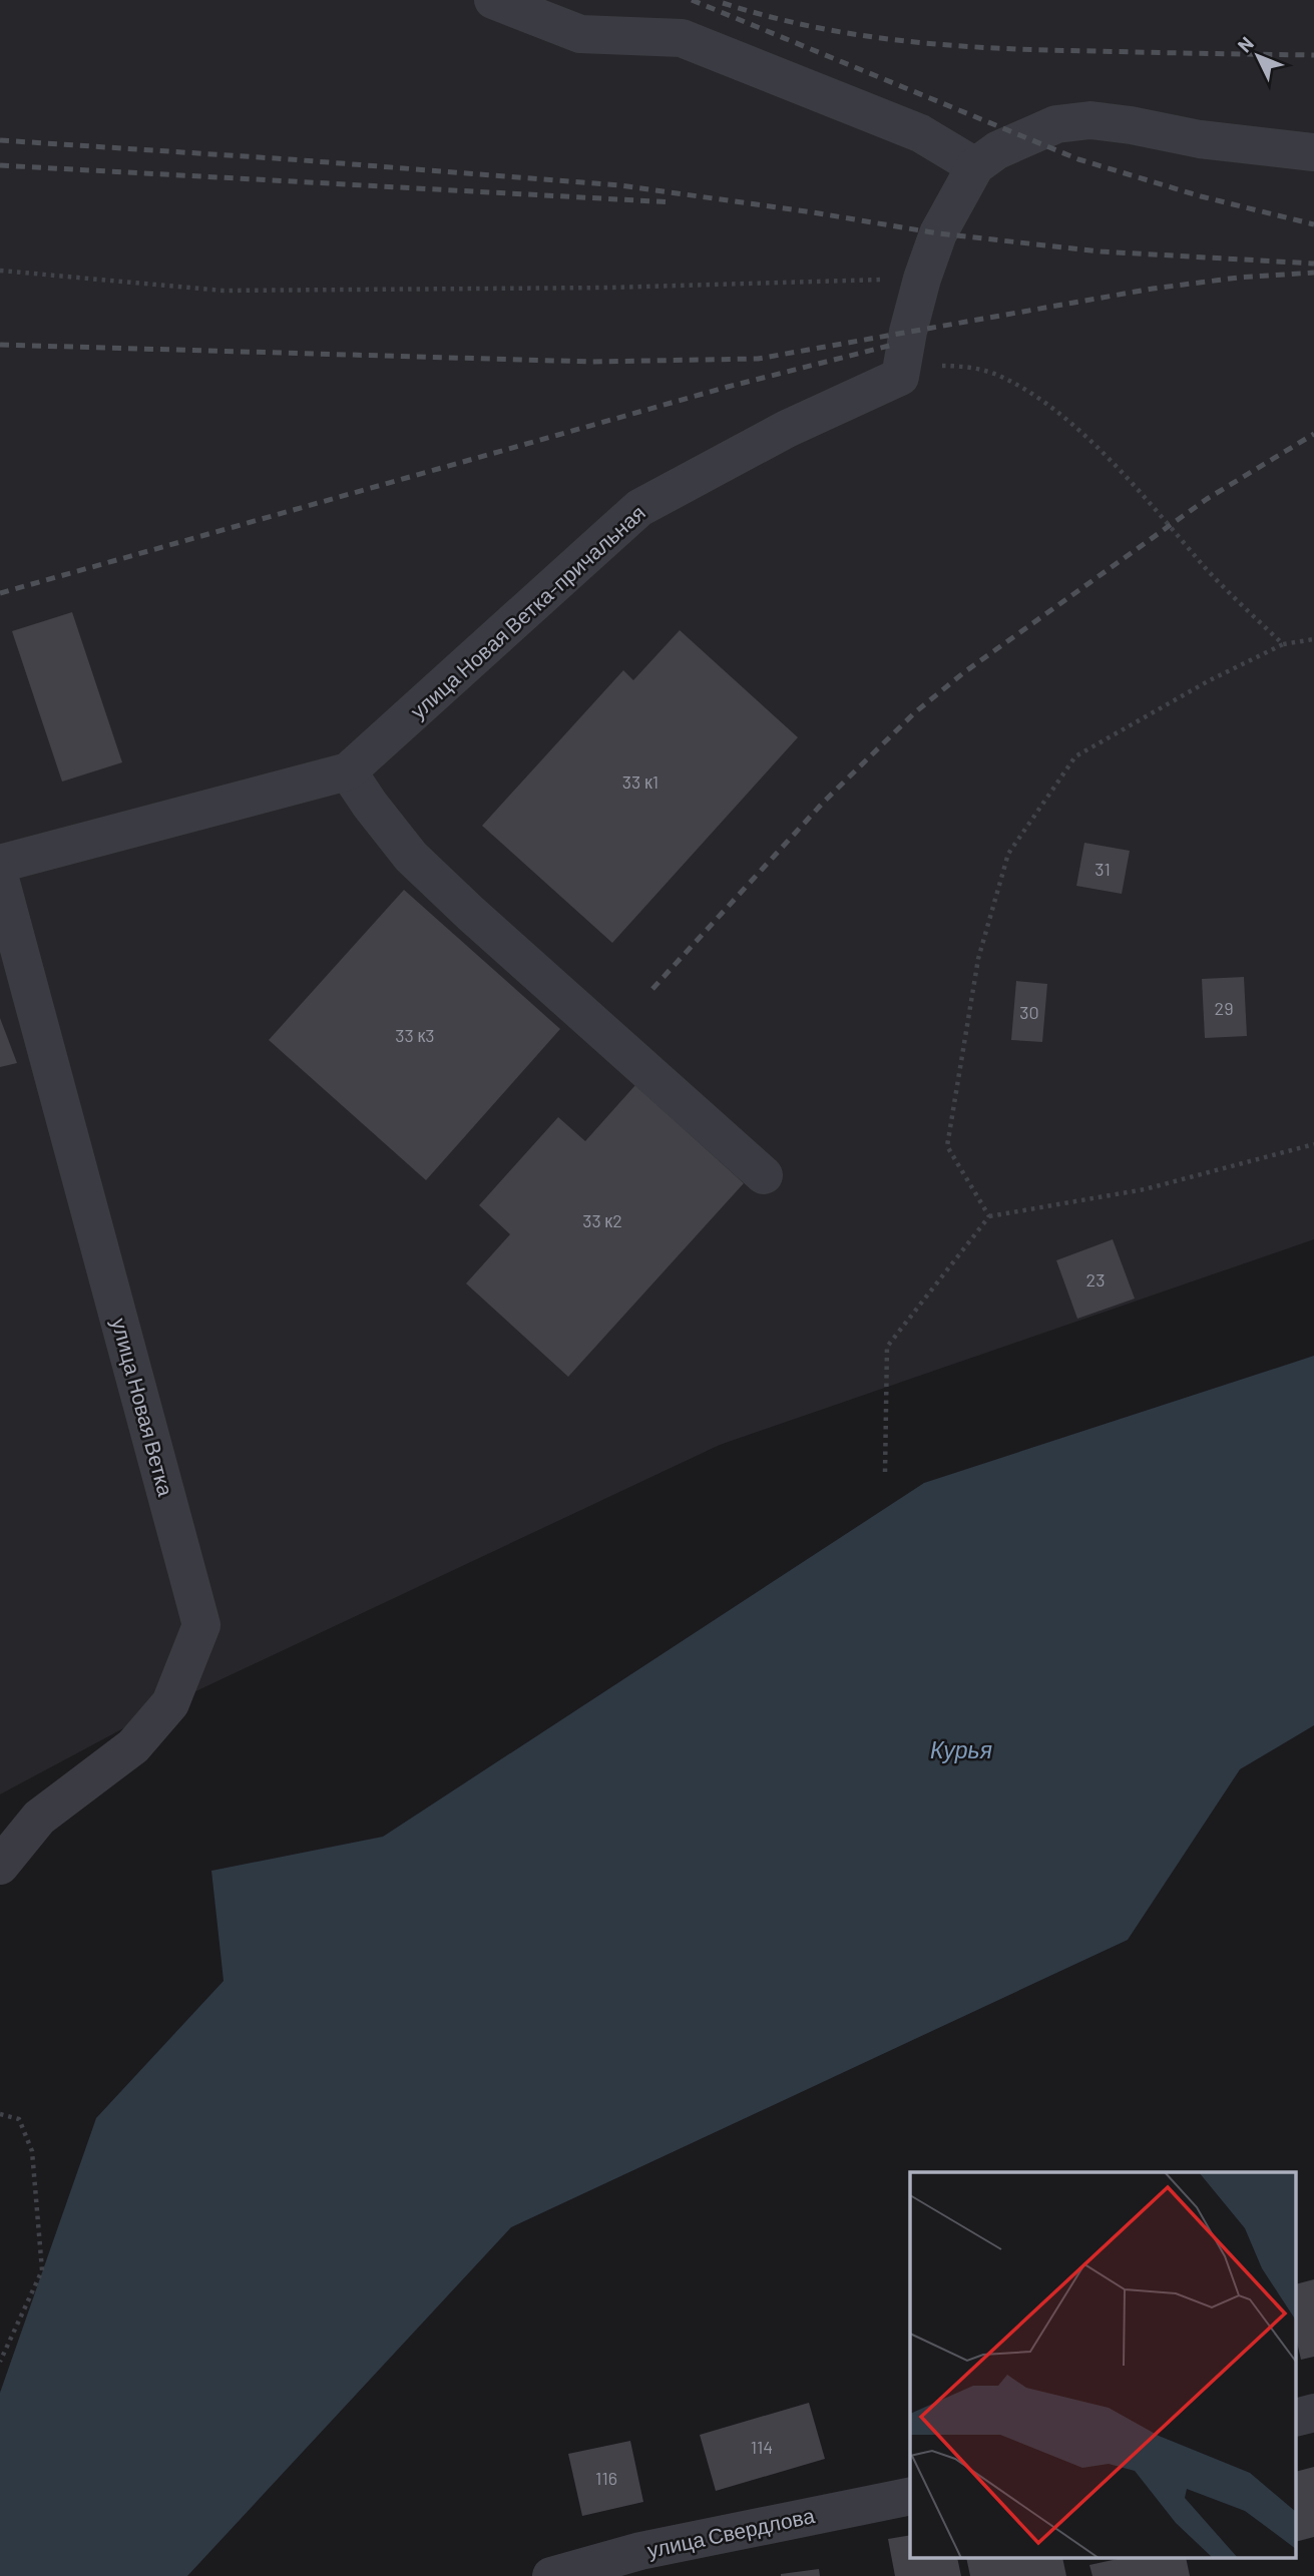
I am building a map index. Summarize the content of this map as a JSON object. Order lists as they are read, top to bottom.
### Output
{
  "streets": {
    "street": ["улица Новая Ветка-причальная", "улица Новая Ветка", "улица Свердлова"]
  },
  "water": ["Курья"],
  "house_numbers": [
    "33 к1",
    "31",
    "29",
    "30",
    "33 к3",
    "33 к2",
    "23",
    "114",
    "116"
  ],
  "north": "top left"
}
